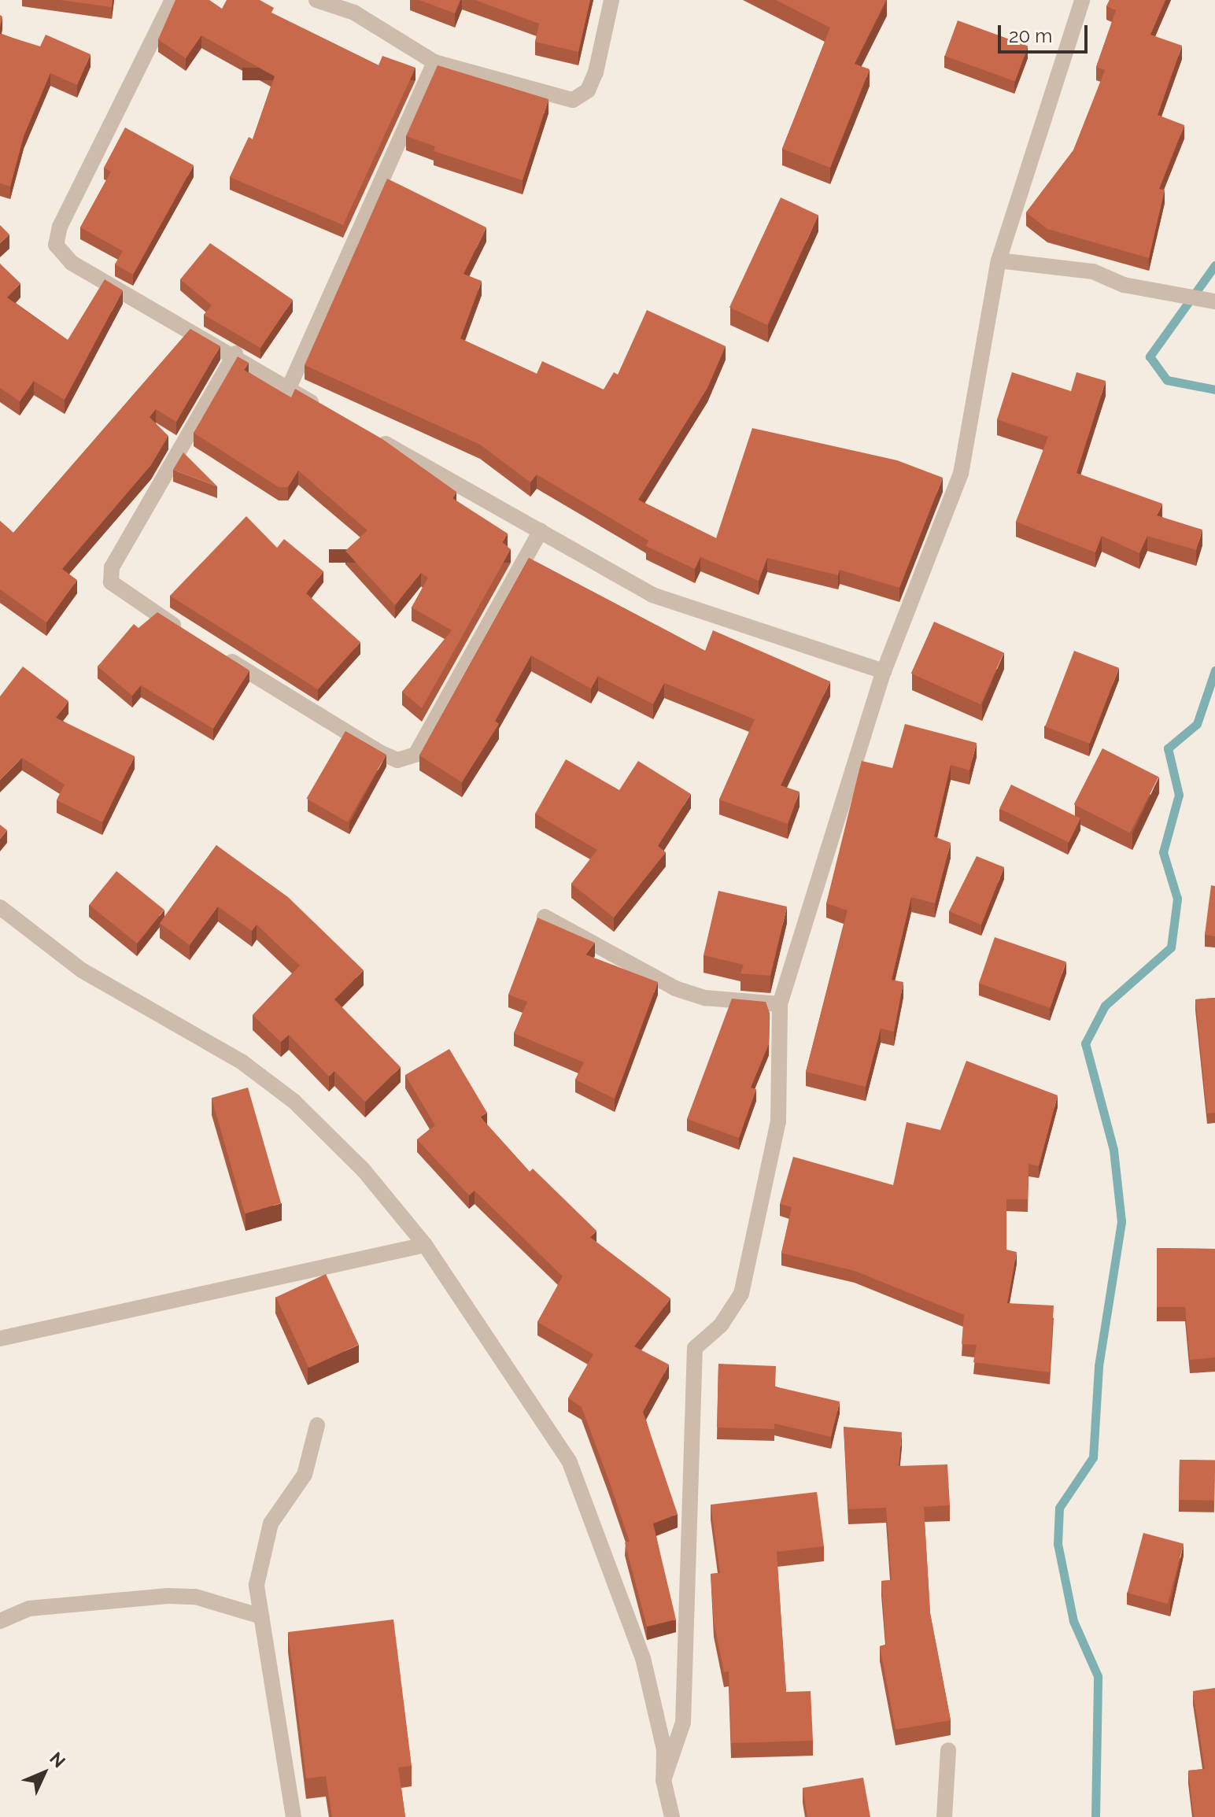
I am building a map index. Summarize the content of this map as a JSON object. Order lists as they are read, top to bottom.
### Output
{
  "scale_bar": "20 m",
  "north": "top right"
}
